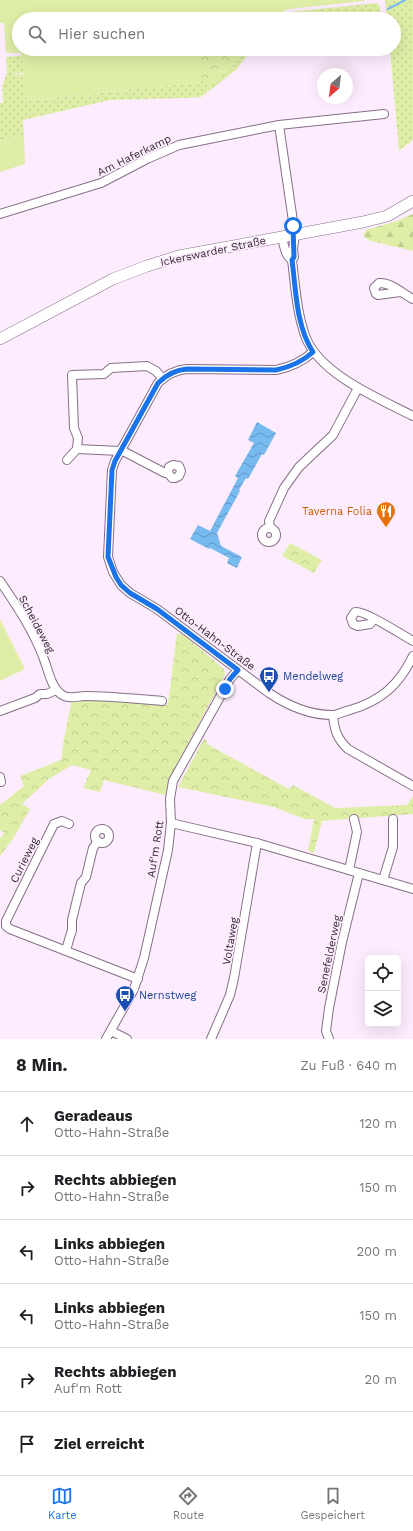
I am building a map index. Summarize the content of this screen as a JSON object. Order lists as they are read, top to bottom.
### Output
{
  "streets": {
    "main road": ["Ickerswarder Straße"],
    "street": [
      "Am Haferkamp",
      "Scheideweg",
      "Otto-Hahn-Straße",
      "Auf'm Rott",
      "Curieweg",
      "Voltaweg",
      "Senefelderweg"
    ]
  },
  "crossings": [
    ["Otto-Hahn-Straße", "Auf'm Rott"],
    ["Auf'm Rott", "Curieweg"]
  ],
  "places": {
    "restaurant": ["Taverna Folia"],
    "bus stop": ["Mendelweg", "Nernstweg"]
  },
  "north": "bottom left",
  "page": {
    "search": "Hier suchen",
    "heading": ["8 Min.", "Zu Fuß · 640 m"],
    "list": [
      ["Geradeaus", "Otto-Hahn-Straße", "120 m"],
      ["Rechts abbiegen", "Otto-Hahn-Straße", "150 m"],
      ["Links abbiegen", "Otto-Hahn-Straße", "200 m"],
      ["Links abbiegen", "Otto-Hahn-Straße", "150 m"],
      ["Rechts abbiegen", "Auf'm Rott", "20 m"],
      "Ziel erreicht"
    ],
    "nav": ["Karte", "Route", "Gespeichert"]
  }
}
